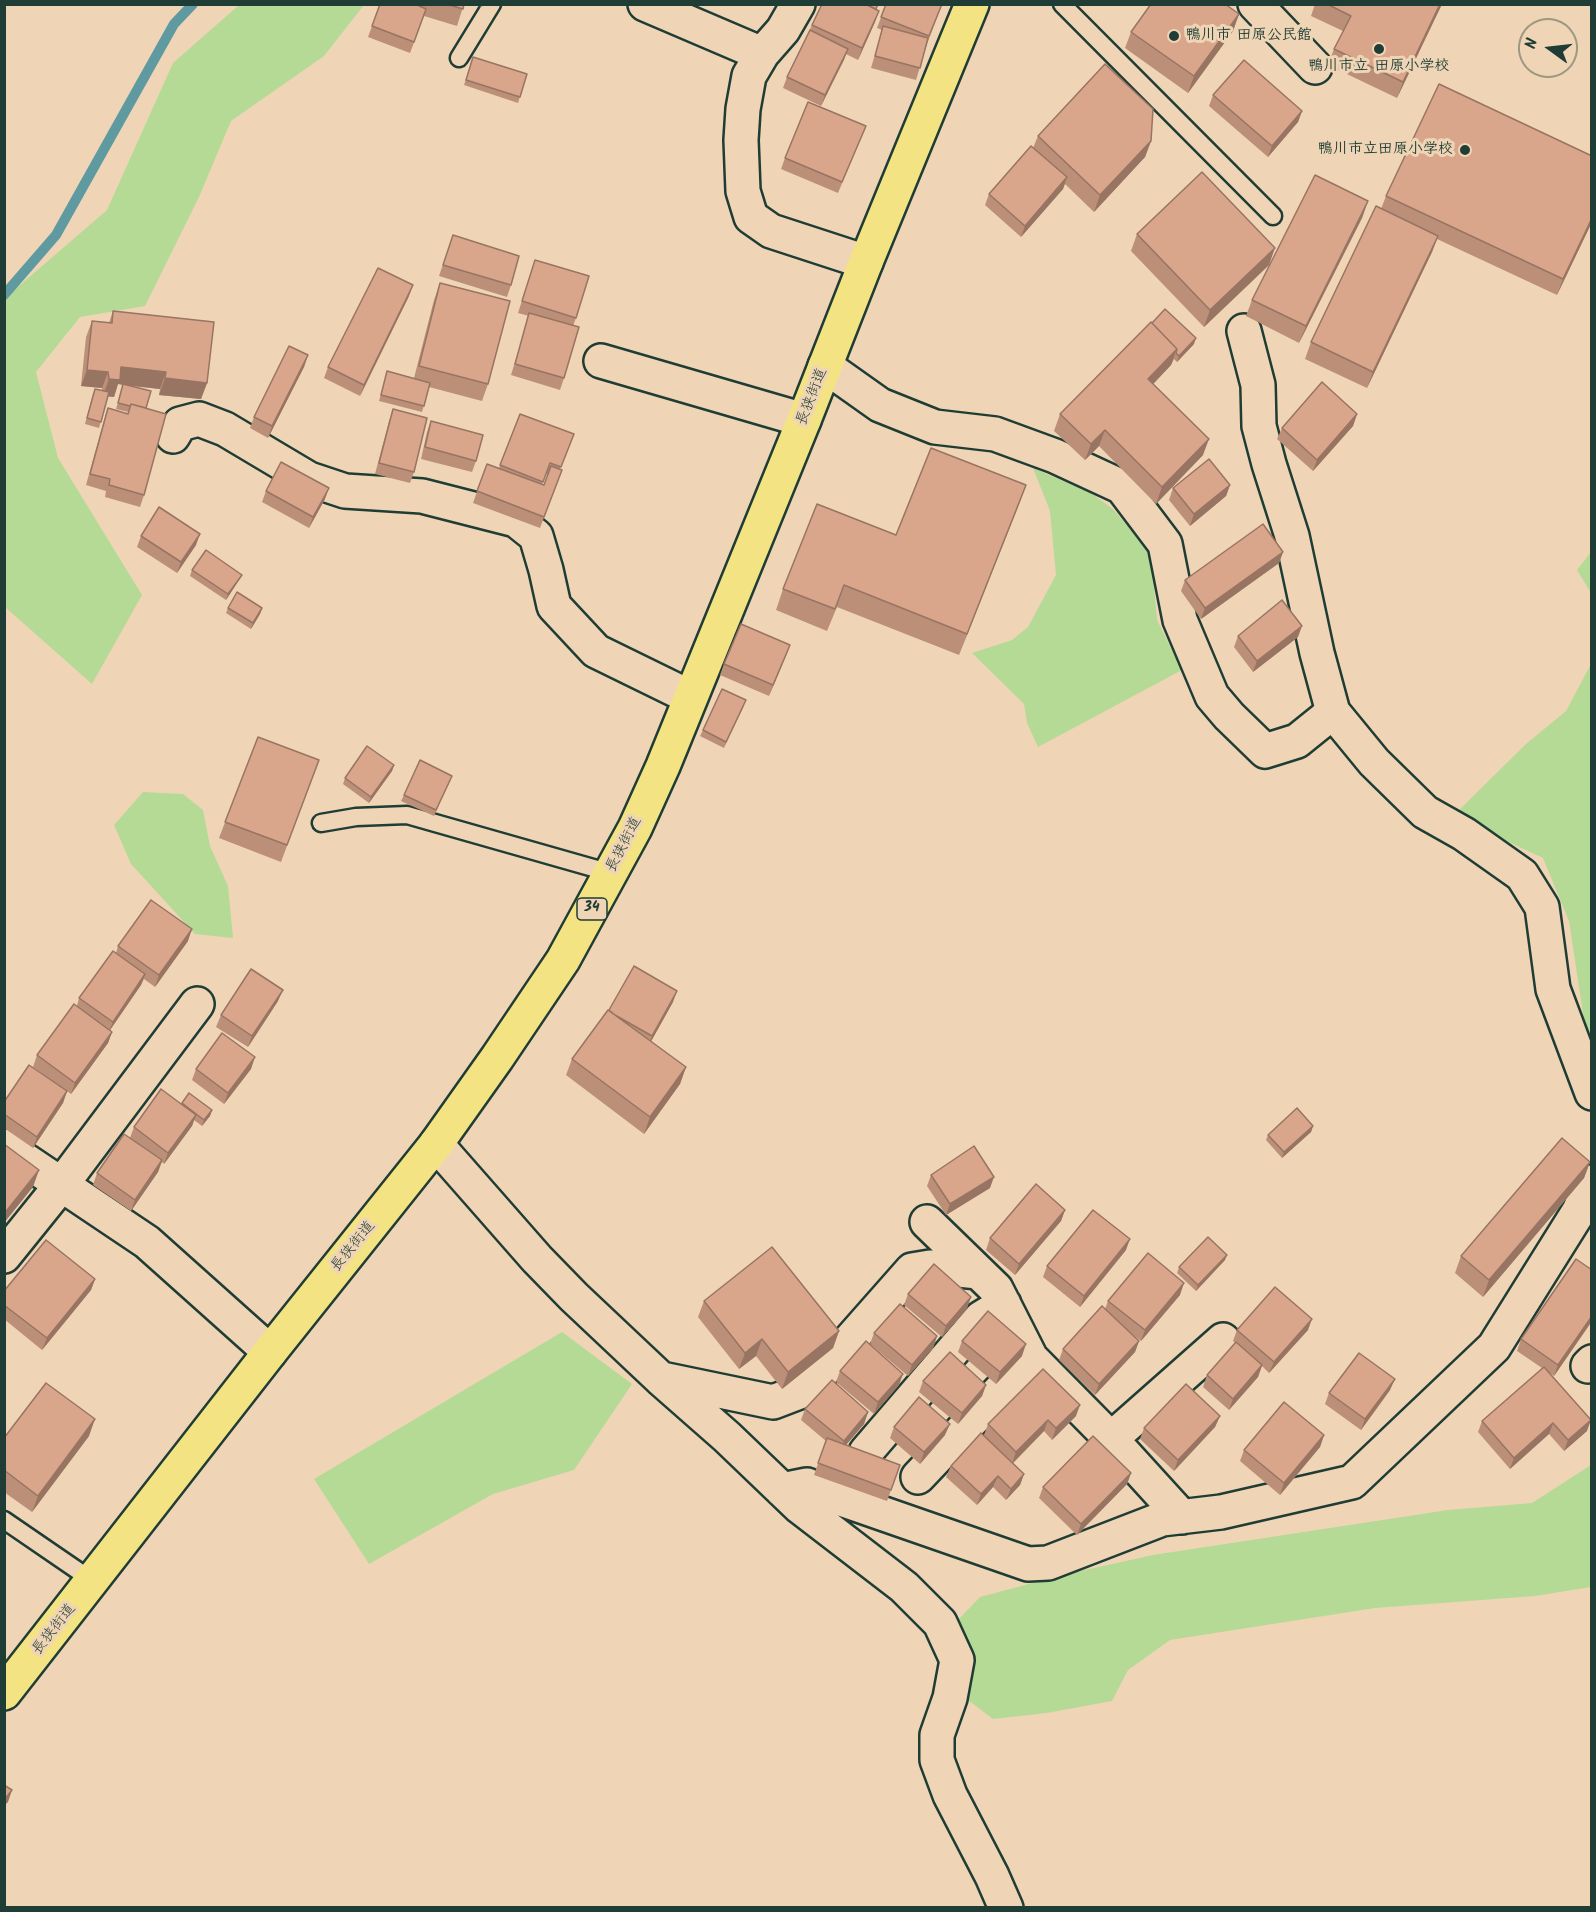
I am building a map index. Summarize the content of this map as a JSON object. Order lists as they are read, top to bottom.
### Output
{
  "streets": {
    "main road": ["長狭街道", "34"]
  },
  "places": ["鴨川市 田原公民館", "鴨川市立 田原小学校", "鴨川市立田原小学校"],
  "north": "left"
}
